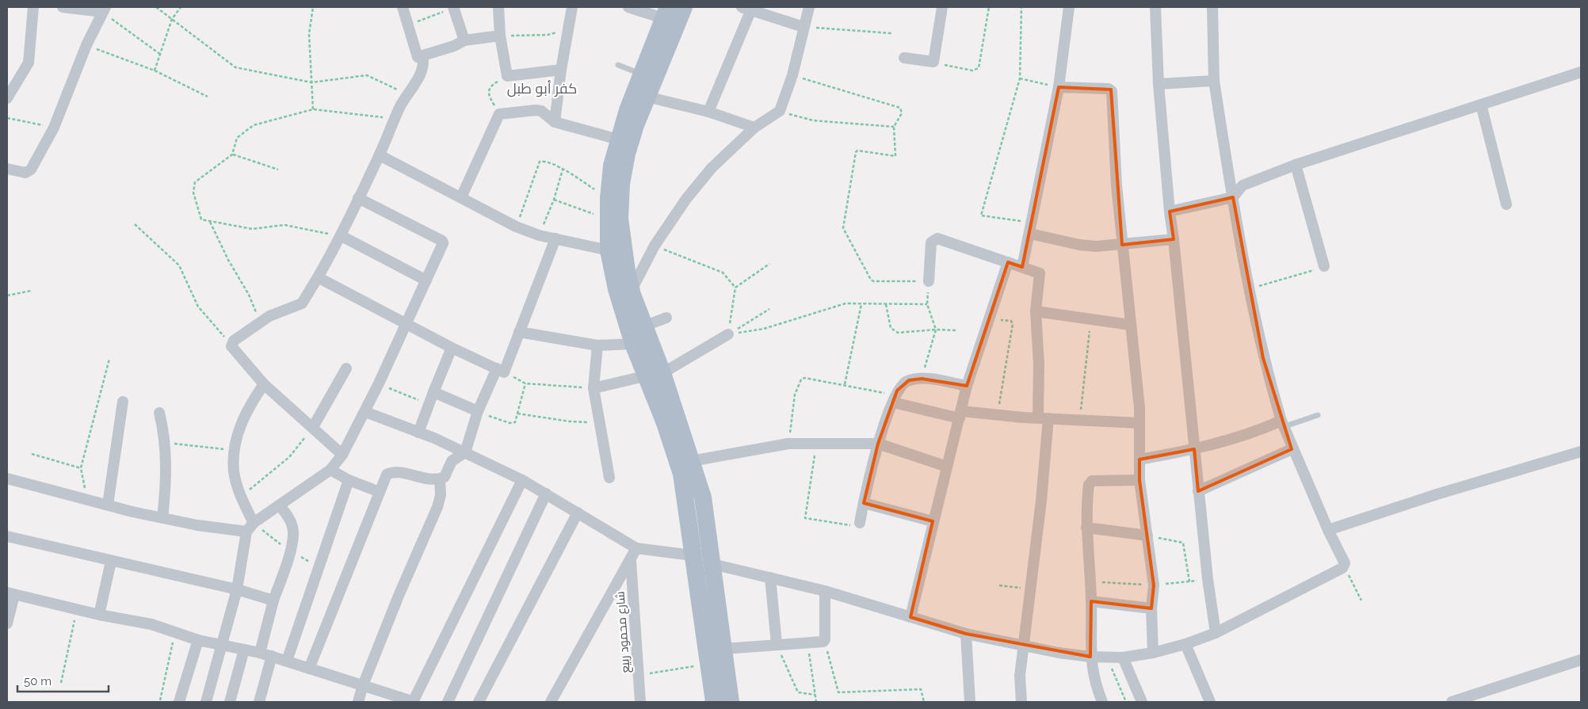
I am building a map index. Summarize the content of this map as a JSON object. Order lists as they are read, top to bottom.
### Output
{
  "streets": {
    "street": ["شارع محمود ربيع"]
  },
  "districts": ["كفر أبو طبل"],
  "scale_bar": "50 m"
}
